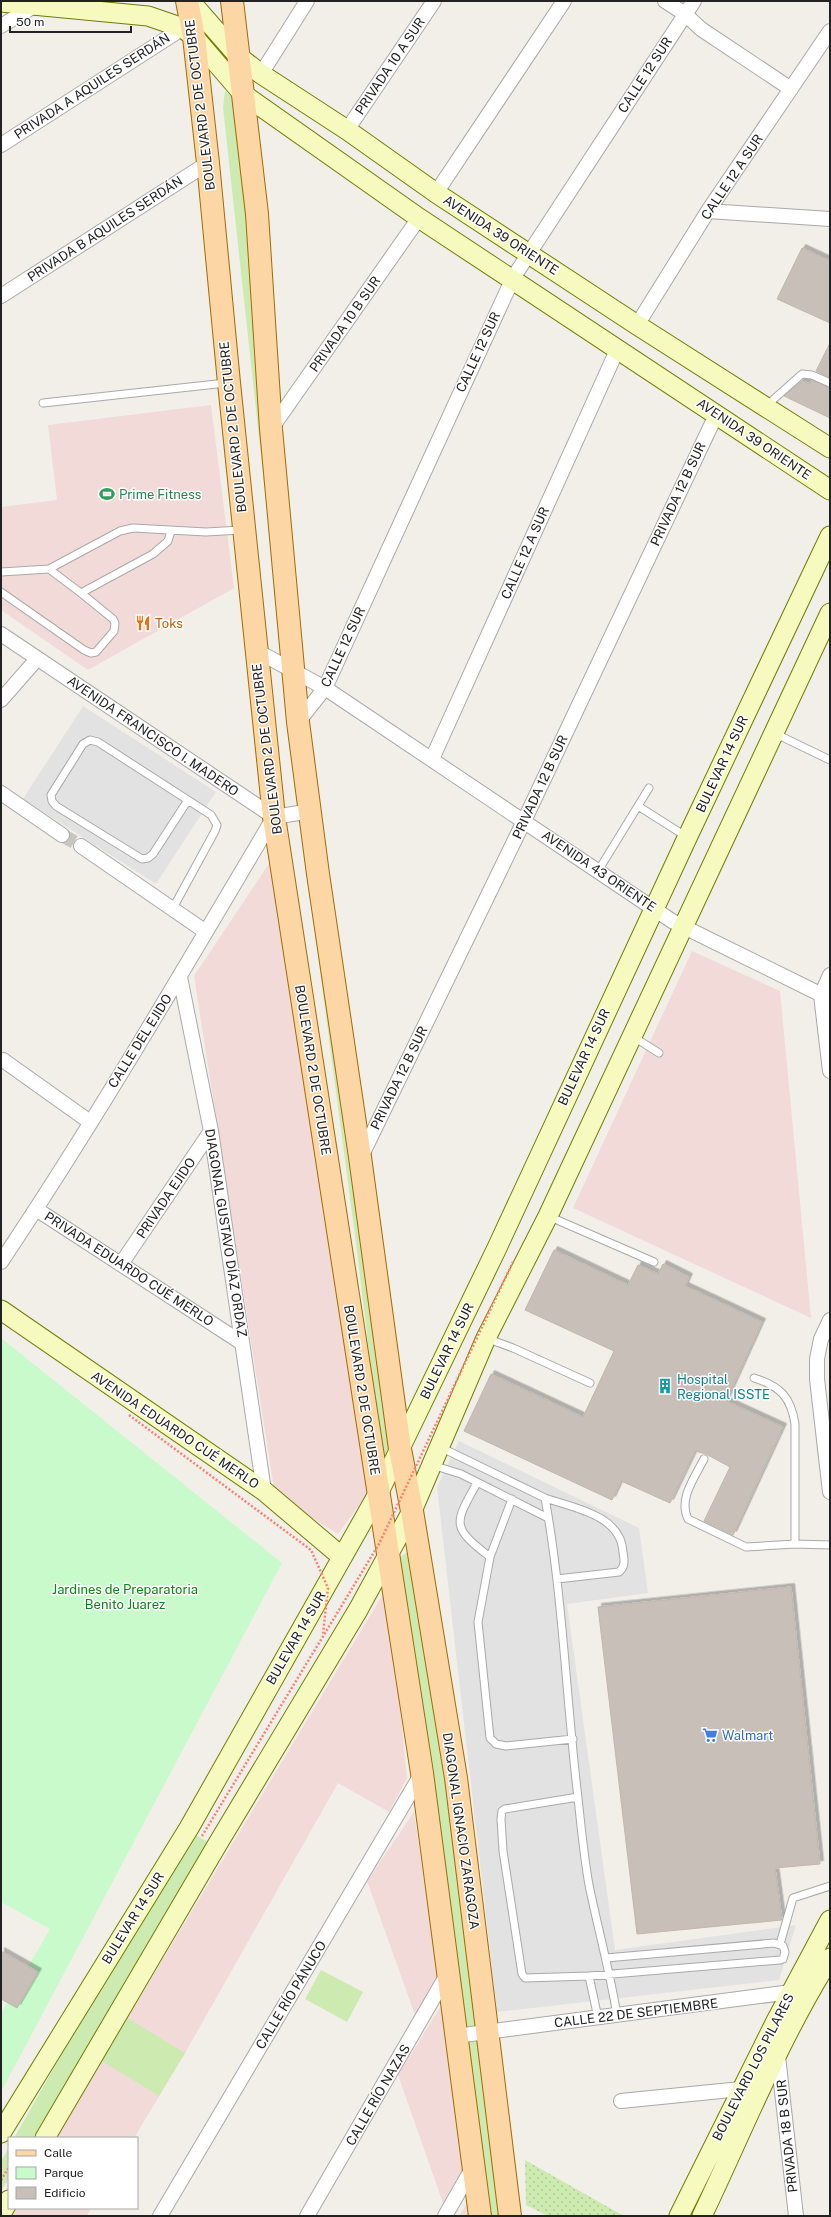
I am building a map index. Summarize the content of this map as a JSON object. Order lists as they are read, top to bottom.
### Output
{
  "streets": {
    "main road": [
      "BOULEVARD 2 DE OCTUBRE",
      "AVENIDA 39 ORIENTE",
      "BULEVAR 14 SUR",
      "AVENIDA EDUARDO CUÉ MERLO",
      "DIAGONAL IGNACIO ZARAGOZA",
      "BOULEVARD LOS PILARES"
    ],
    "street": [
      "PRIVADA 10 A SUR",
      "CALLE 12 SUR",
      "PRIVADA A AQUILES SERDÁN",
      "CALLE 12 A SUR",
      "PRIVADA B AQUILES SERDÁN",
      "PRIVADA 10 B SUR",
      "PRIVADA 12 B SUR",
      "AVENIDA FRANCISCO I. MADERO",
      "AVENIDA 43 ORIENTE",
      "CALLE DEL EJIDO",
      "PRIVADA EJIDO",
      "DIAGONAL GUSTAVO DÍAZ ORDAZ",
      "PRIVADA EDUARDO CUÉ MERLO",
      "CALLE RÍO PÁNUCO",
      "CALLE 22 DE SEPTIEMBRE",
      "CALLE RÍO NAZAS",
      "PRIVADA 18 B SUR"
    ]
  },
  "crossings": [
    ["PRIVADA 10 A SUR", "AVENIDA 39 ORIENTE"],
    ["CALLE 12 SUR", "AVENIDA 39 ORIENTE"],
    ["CALLE 12 SUR", "AVENIDA 43 ORIENTE"],
    ["PRIVADA A AQUILES SERDÁN", "BOULEVARD 2 DE OCTUBRE"],
    ["PRIVADA A AQUILES SERDÁN", "AVENIDA 39 ORIENTE"],
    ["BOULEVARD 2 DE OCTUBRE", "PRIVADA B AQUILES SERDÁN"],
    ["BOULEVARD 2 DE OCTUBRE", "AVENIDA 39 ORIENTE"],
    ["BOULEVARD 2 DE OCTUBRE", "AVENIDA FRANCISCO I. MADERO"],
    ["BOULEVARD 2 DE OCTUBRE", "BULEVAR 14 SUR"],
    ["BOULEVARD 2 DE OCTUBRE", "AVENIDA 43 ORIENTE"],
    ["BOULEVARD 2 DE OCTUBRE", "CALLE DEL EJIDO"],
    ["CALLE 12 A SUR", "AVENIDA 39 ORIENTE"],
    ["CALLE 12 A SUR", "AVENIDA 43 ORIENTE"],
    ["AVENIDA 39 ORIENTE", "PRIVADA 10 B SUR"],
    ["AVENIDA 39 ORIENTE", "PRIVADA 12 B SUR"],
    ["PRIVADA 12 B SUR", "AVENIDA 43 ORIENTE"],
    ["AVENIDA FRANCISCO I. MADERO", "CALLE DEL EJIDO"],
    ["BULEVAR 14 SUR", "AVENIDA 43 ORIENTE"],
    ["BULEVAR 14 SUR", "AVENIDA EDUARDO CUÉ MERLO"],
    ["BULEVAR 14 SUR", "DIAGONAL IGNACIO ZARAGOZA"],
    ["CALLE DEL EJIDO", "DIAGONAL GUSTAVO DÍAZ ORDAZ"],
    ["CALLE DEL EJIDO", "PRIVADA EDUARDO CUÉ MERLO"],
    ["PRIVADA EJIDO", "DIAGONAL GUSTAVO DÍAZ ORDAZ"],
    ["PRIVADA EJIDO", "PRIVADA EDUARDO CUÉ MERLO"],
    ["DIAGONAL GUSTAVO DÍAZ ORDAZ", "PRIVADA EDUARDO CUÉ MERLO"],
    ["DIAGONAL GUSTAVO DÍAZ ORDAZ", "AVENIDA EDUARDO CUÉ MERLO"],
    ["DIAGONAL IGNACIO ZARAGOZA", "CALLE 22 DE SEPTIEMBRE"],
    ["CALLE 22 DE SEPTIEMBRE", "BOULEVARD LOS PILARES"],
    ["BOULEVARD LOS PILARES", "PRIVADA 18 B SUR"]
  ],
  "parks": ["Jardines de Preparatoria Benito Juarez"],
  "places": {
    "sports": ["Prime Fitness"],
    "restaurant": ["Toks"],
    "building": ["Hospital Regional ISSTE"],
    "supermarket": ["Walmart"]
  },
  "legend": ["Calle", "Parque", "Edificio"],
  "scale_bar": "50 m"
}
